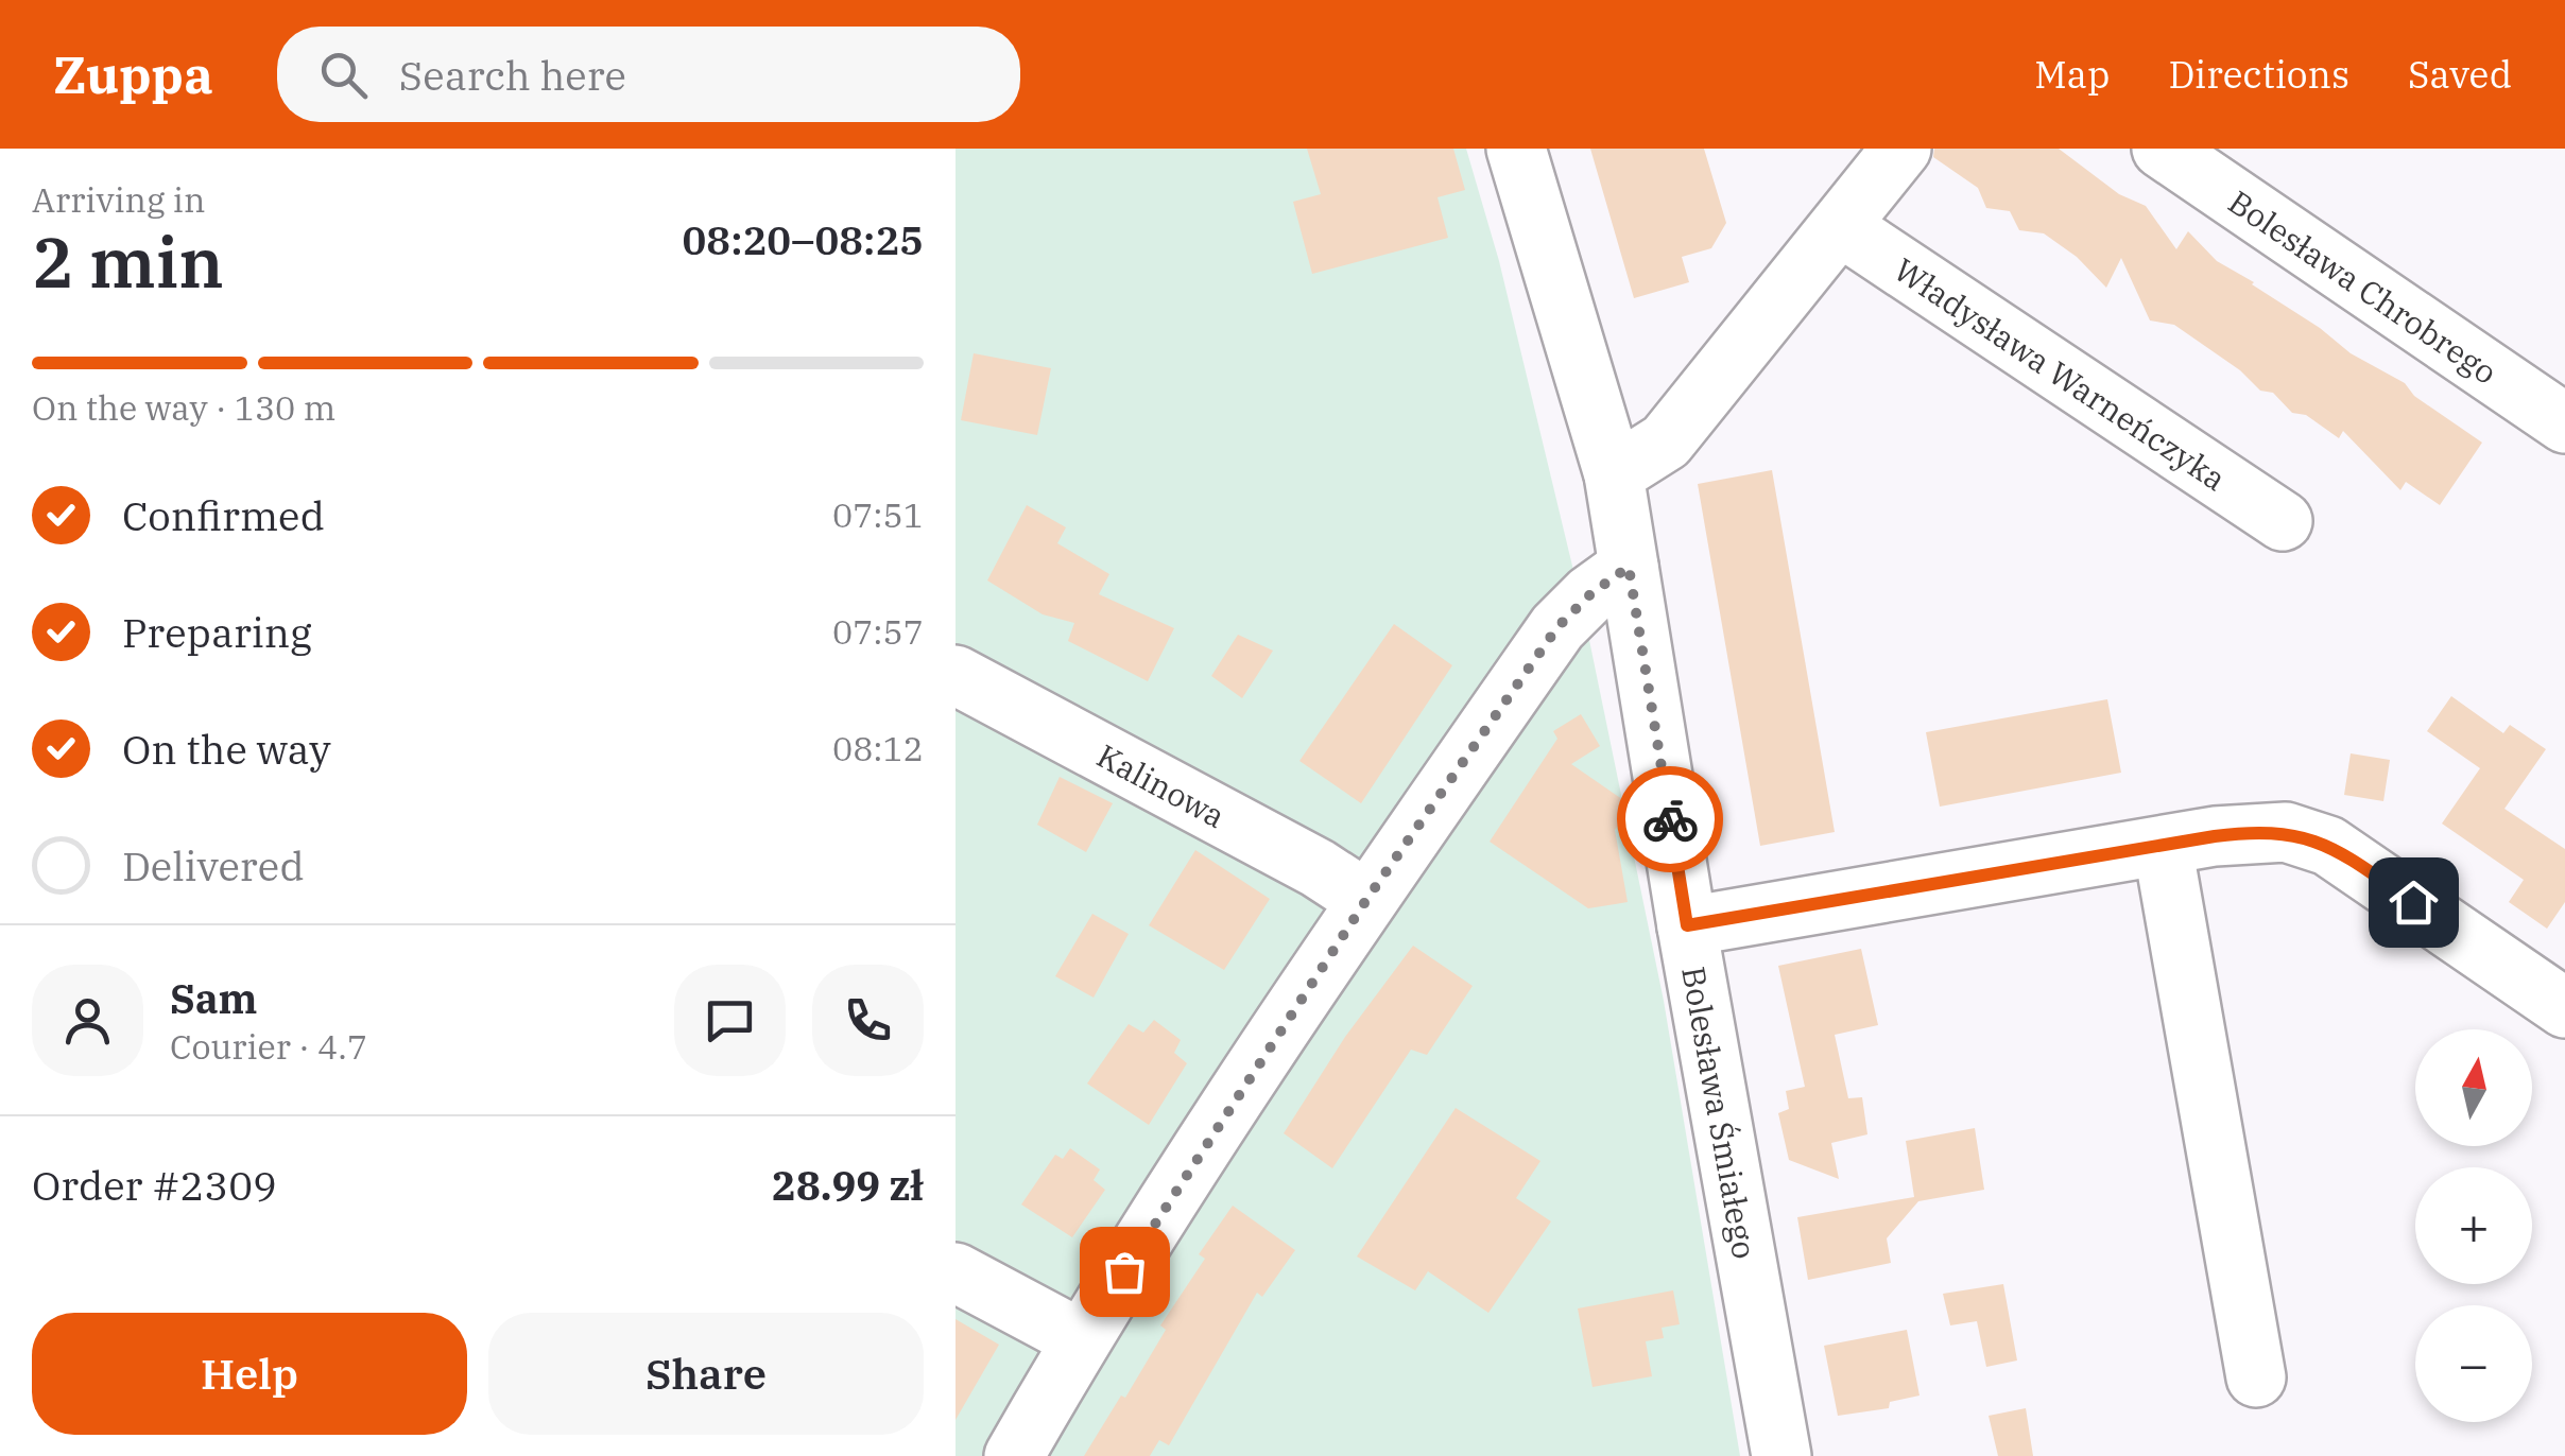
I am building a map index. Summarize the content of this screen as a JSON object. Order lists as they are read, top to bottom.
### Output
{
  "streets": {
    "street": [
      "Bolesława Chrobrego",
      "Władysława Warneńczyka",
      "Kalinowa",
      "Bolesława Śmiałego"
    ]
  },
  "north": "top",
  "page": {
    "header": "Zuppa",
    "search": "Search here",
    "nav": ["Map", "Directions", "Saved"],
    "heading": ["2 min", "Arriving in", "08:20–08:25"],
    "panel": [
      "Sam",
      "Courier · 4.7",
      "Order #2309",
      "28.99 zł"
    ],
    "bar": "On the way · 130 m",
    "list": [
      ["Confirmed", "07:51"],
      ["Preparing", "07:57"],
      ["On the way", "08:12"],
      "Delivered"
    ],
    "map_buttons": ["+", "−"],
    "buttons": ["Help", "Share"]
  }
}
